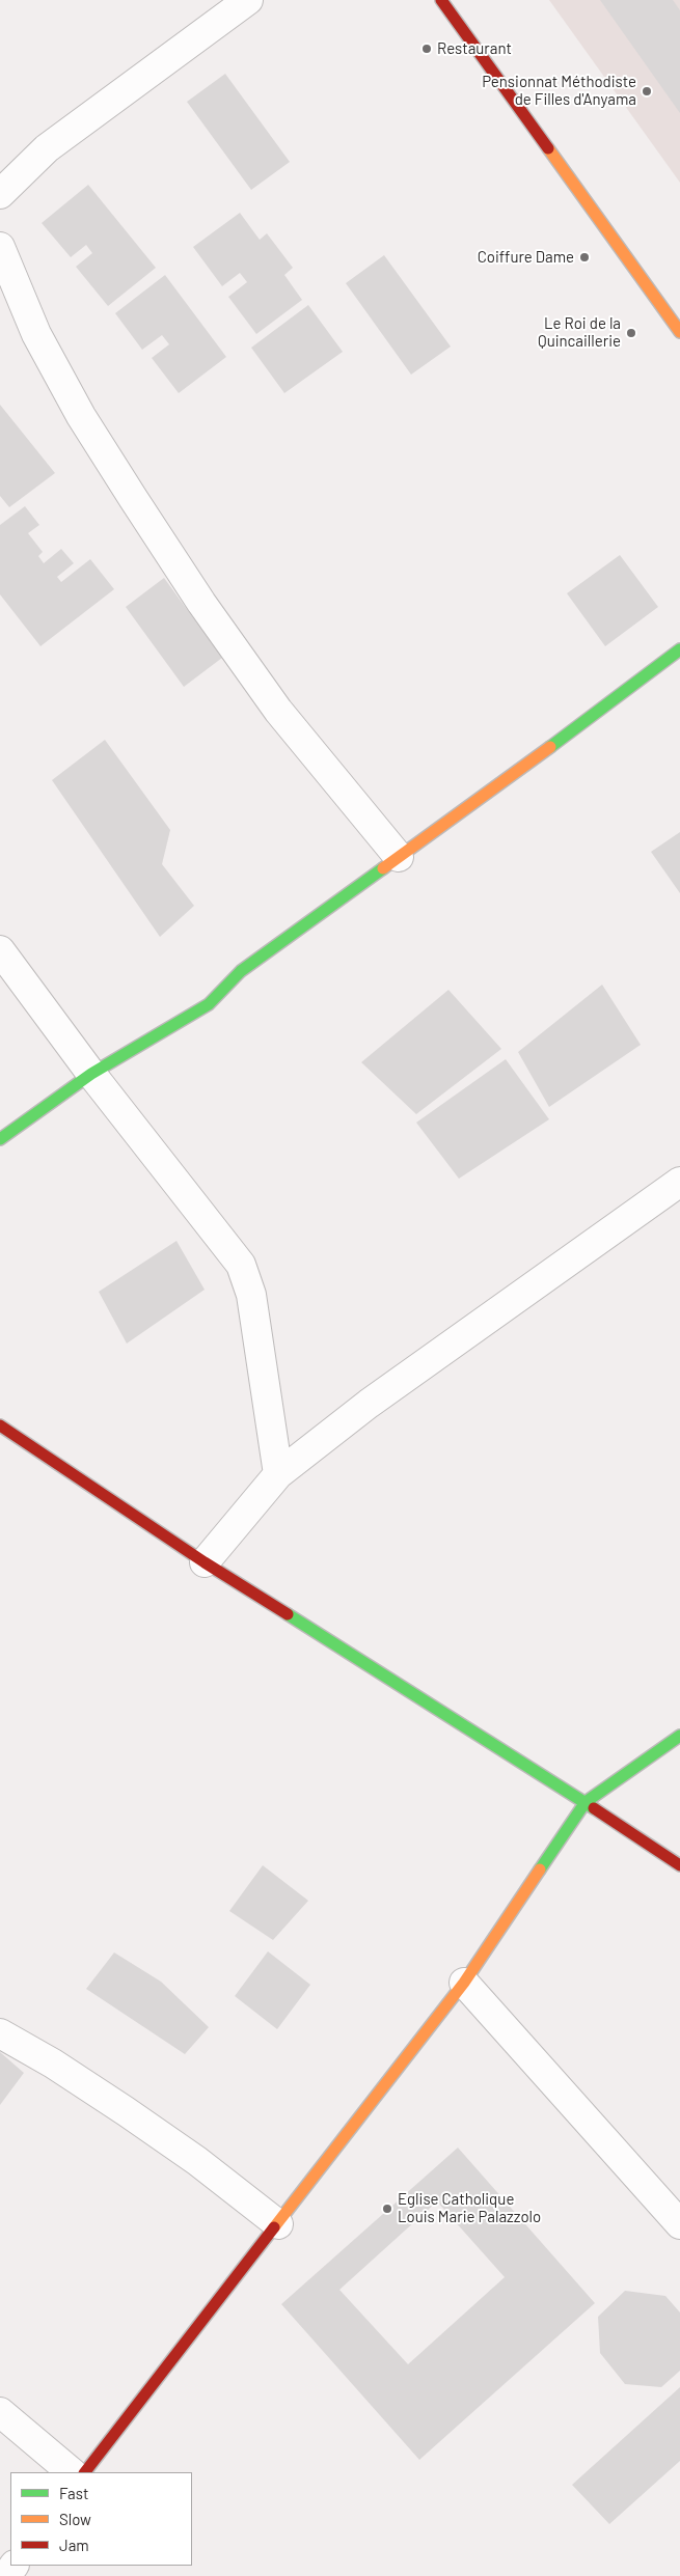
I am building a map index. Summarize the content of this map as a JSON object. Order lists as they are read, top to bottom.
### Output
{
  "places": [
    "Restaurant",
    "Pensionnat Méthodiste de Filles d'Anyama",
    "Coiffure Dame",
    "Le Roi de la Quincaillerie",
    "Eglise Catholique Louis Marie Palazzolo"
  ],
  "legend": ["Fast", "Slow", "Jam"]
}
